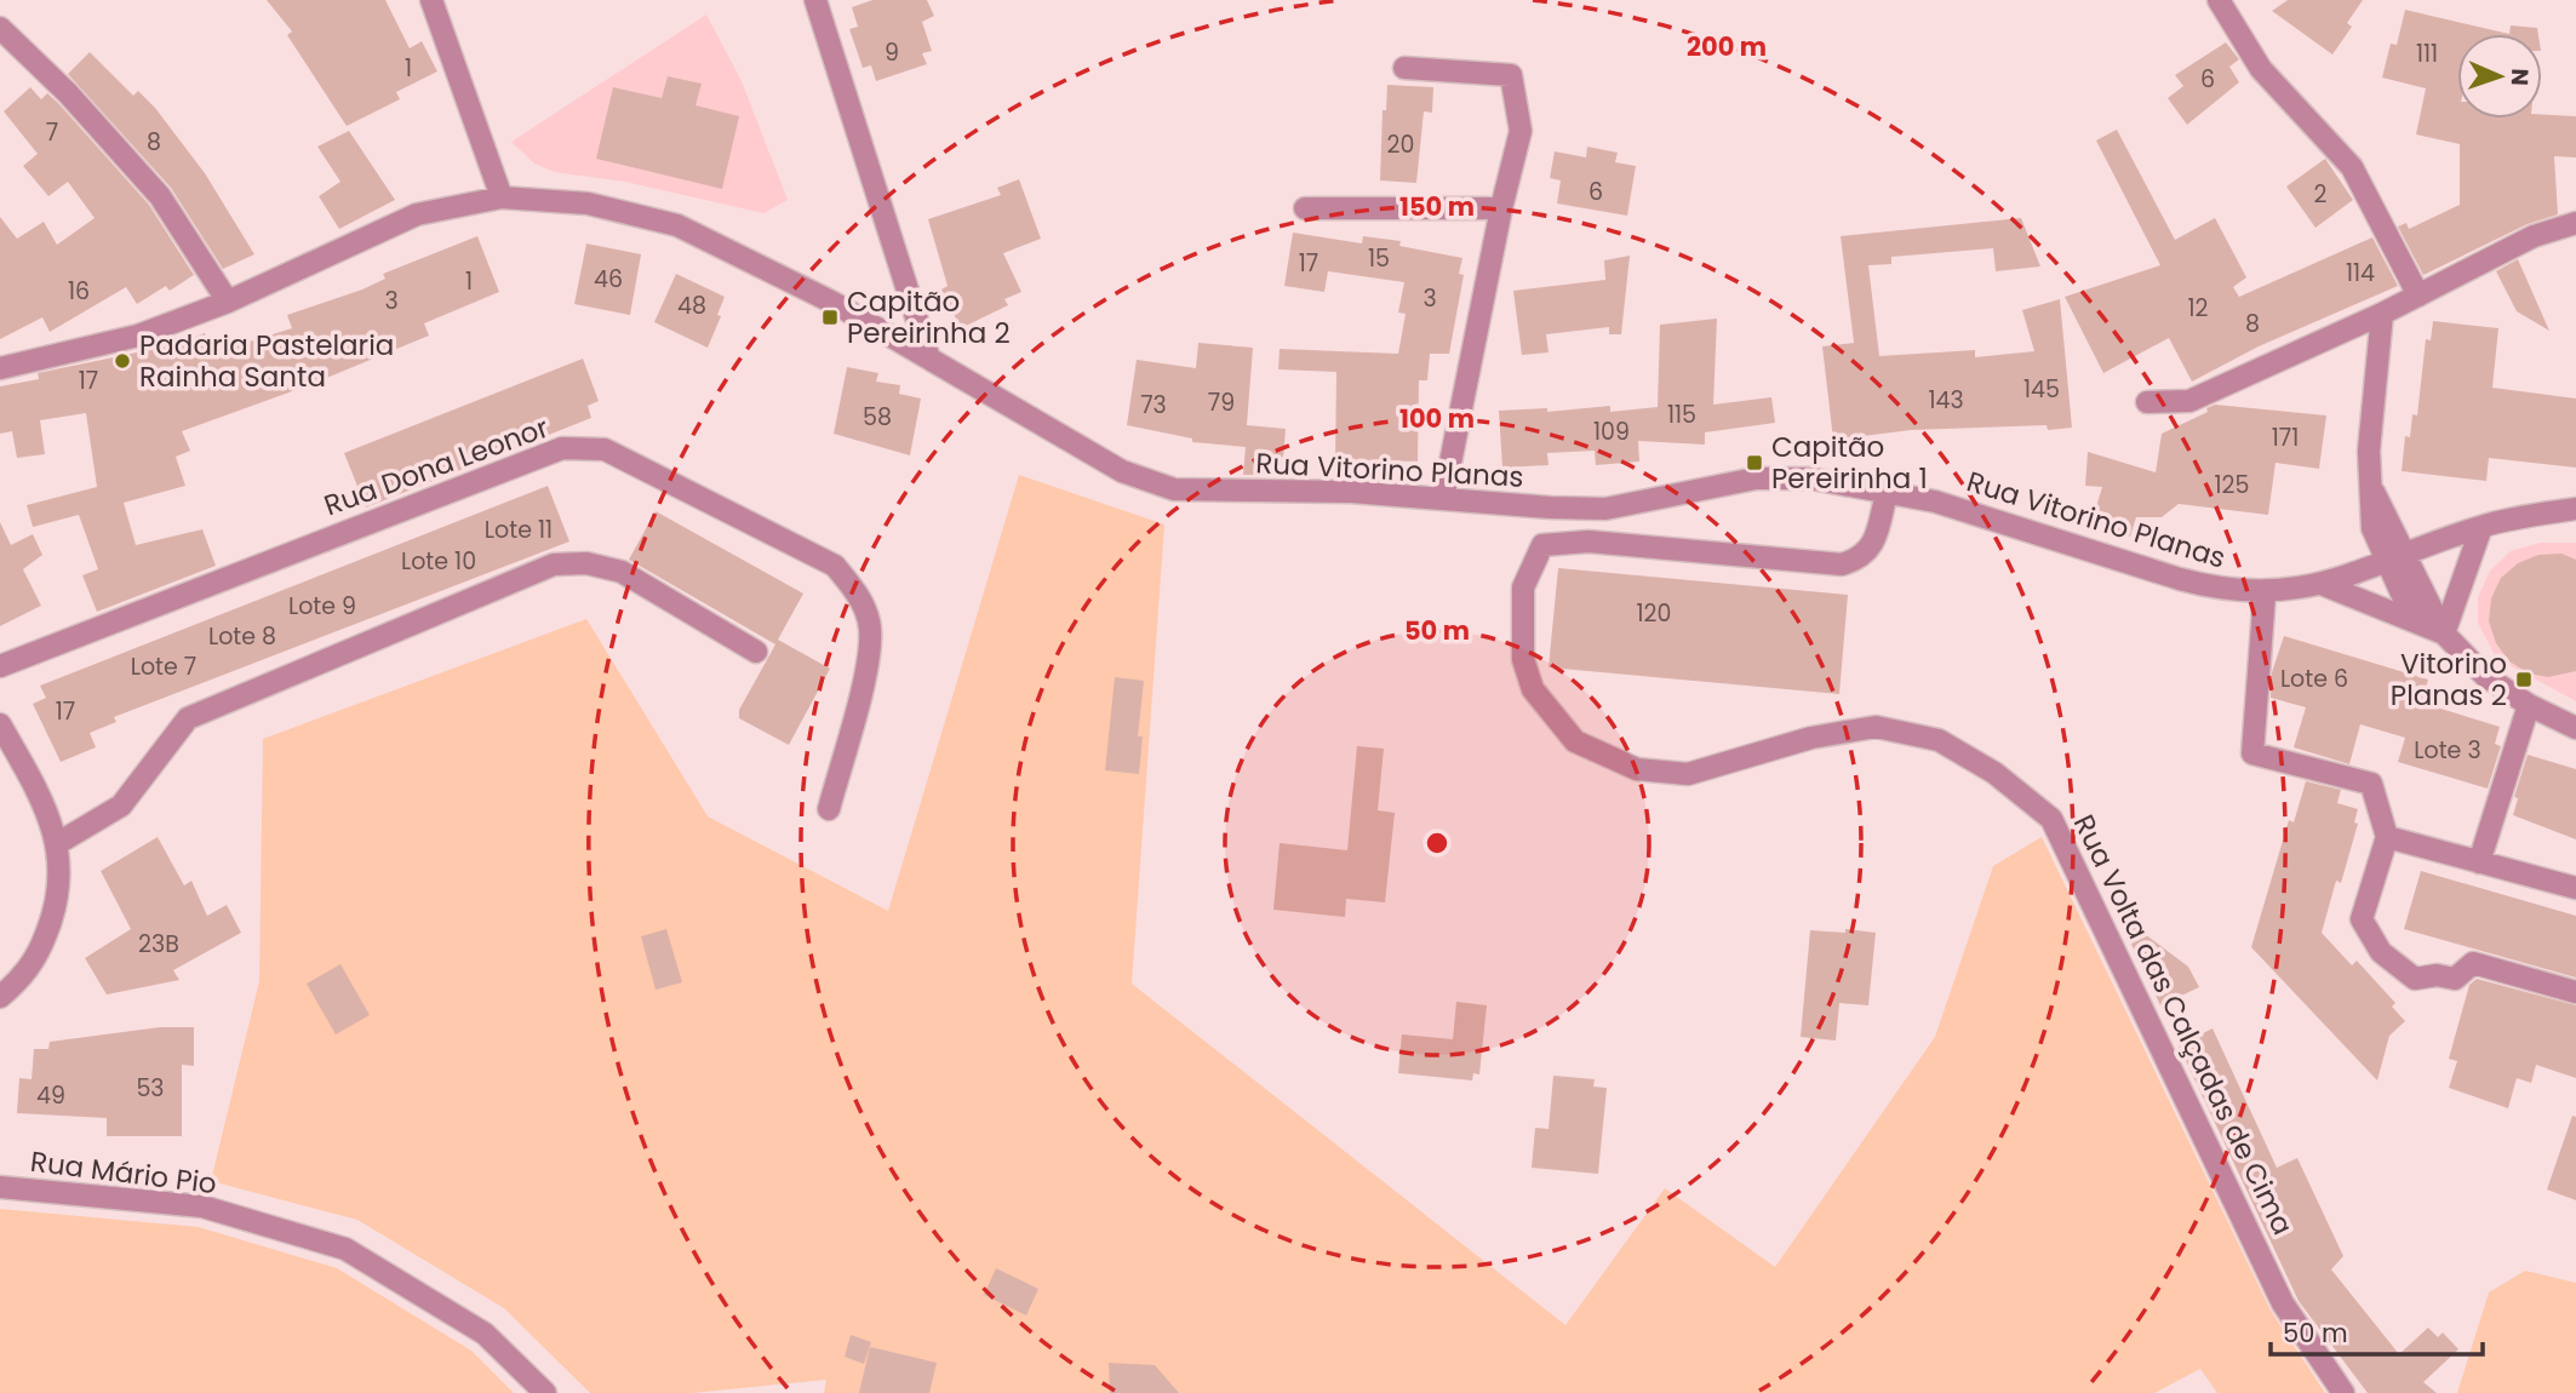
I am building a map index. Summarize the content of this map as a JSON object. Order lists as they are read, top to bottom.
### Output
{
  "streets": {
    "street": [
      "Rua Dona Leonor",
      "Rua Vitorino Planas",
      "Rua Volta das Calçadas de Cima",
      "Rua Mário Pio"
    ]
  },
  "crossings": [
    ["Rua Vitorino Planas", "Rua Volta das Calçadas de Cima"]
  ],
  "places": {
    "transit": ["Capitão Pereirinha 2", "Capitão Pereirinha 1", "Vitorino Planas 2"],
    "other": ["Padaria Pastelaria Rainha Santa"]
  },
  "house_numbers": [
    "9",
    "111",
    "1",
    "6",
    "7",
    "8",
    "20",
    "6",
    "2",
    "15",
    "17",
    "114",
    "46",
    "1",
    "16",
    "3",
    "3",
    "48",
    "12",
    "8",
    "17",
    "145",
    "143",
    "79",
    "73",
    "115",
    "58",
    "109",
    "171",
    "125",
    "Lote 11",
    "Lote 10",
    "Lote 9",
    "120",
    "Lote 8",
    "Lote 7",
    "Lote 6",
    "17",
    "Lote 3",
    "23B",
    "53",
    "49"
  ],
  "scale_bar": "50 m",
  "north": "right",
  "rings": [
    "200 m",
    "150 m",
    "100 m",
    "50 m"
  ]
}
